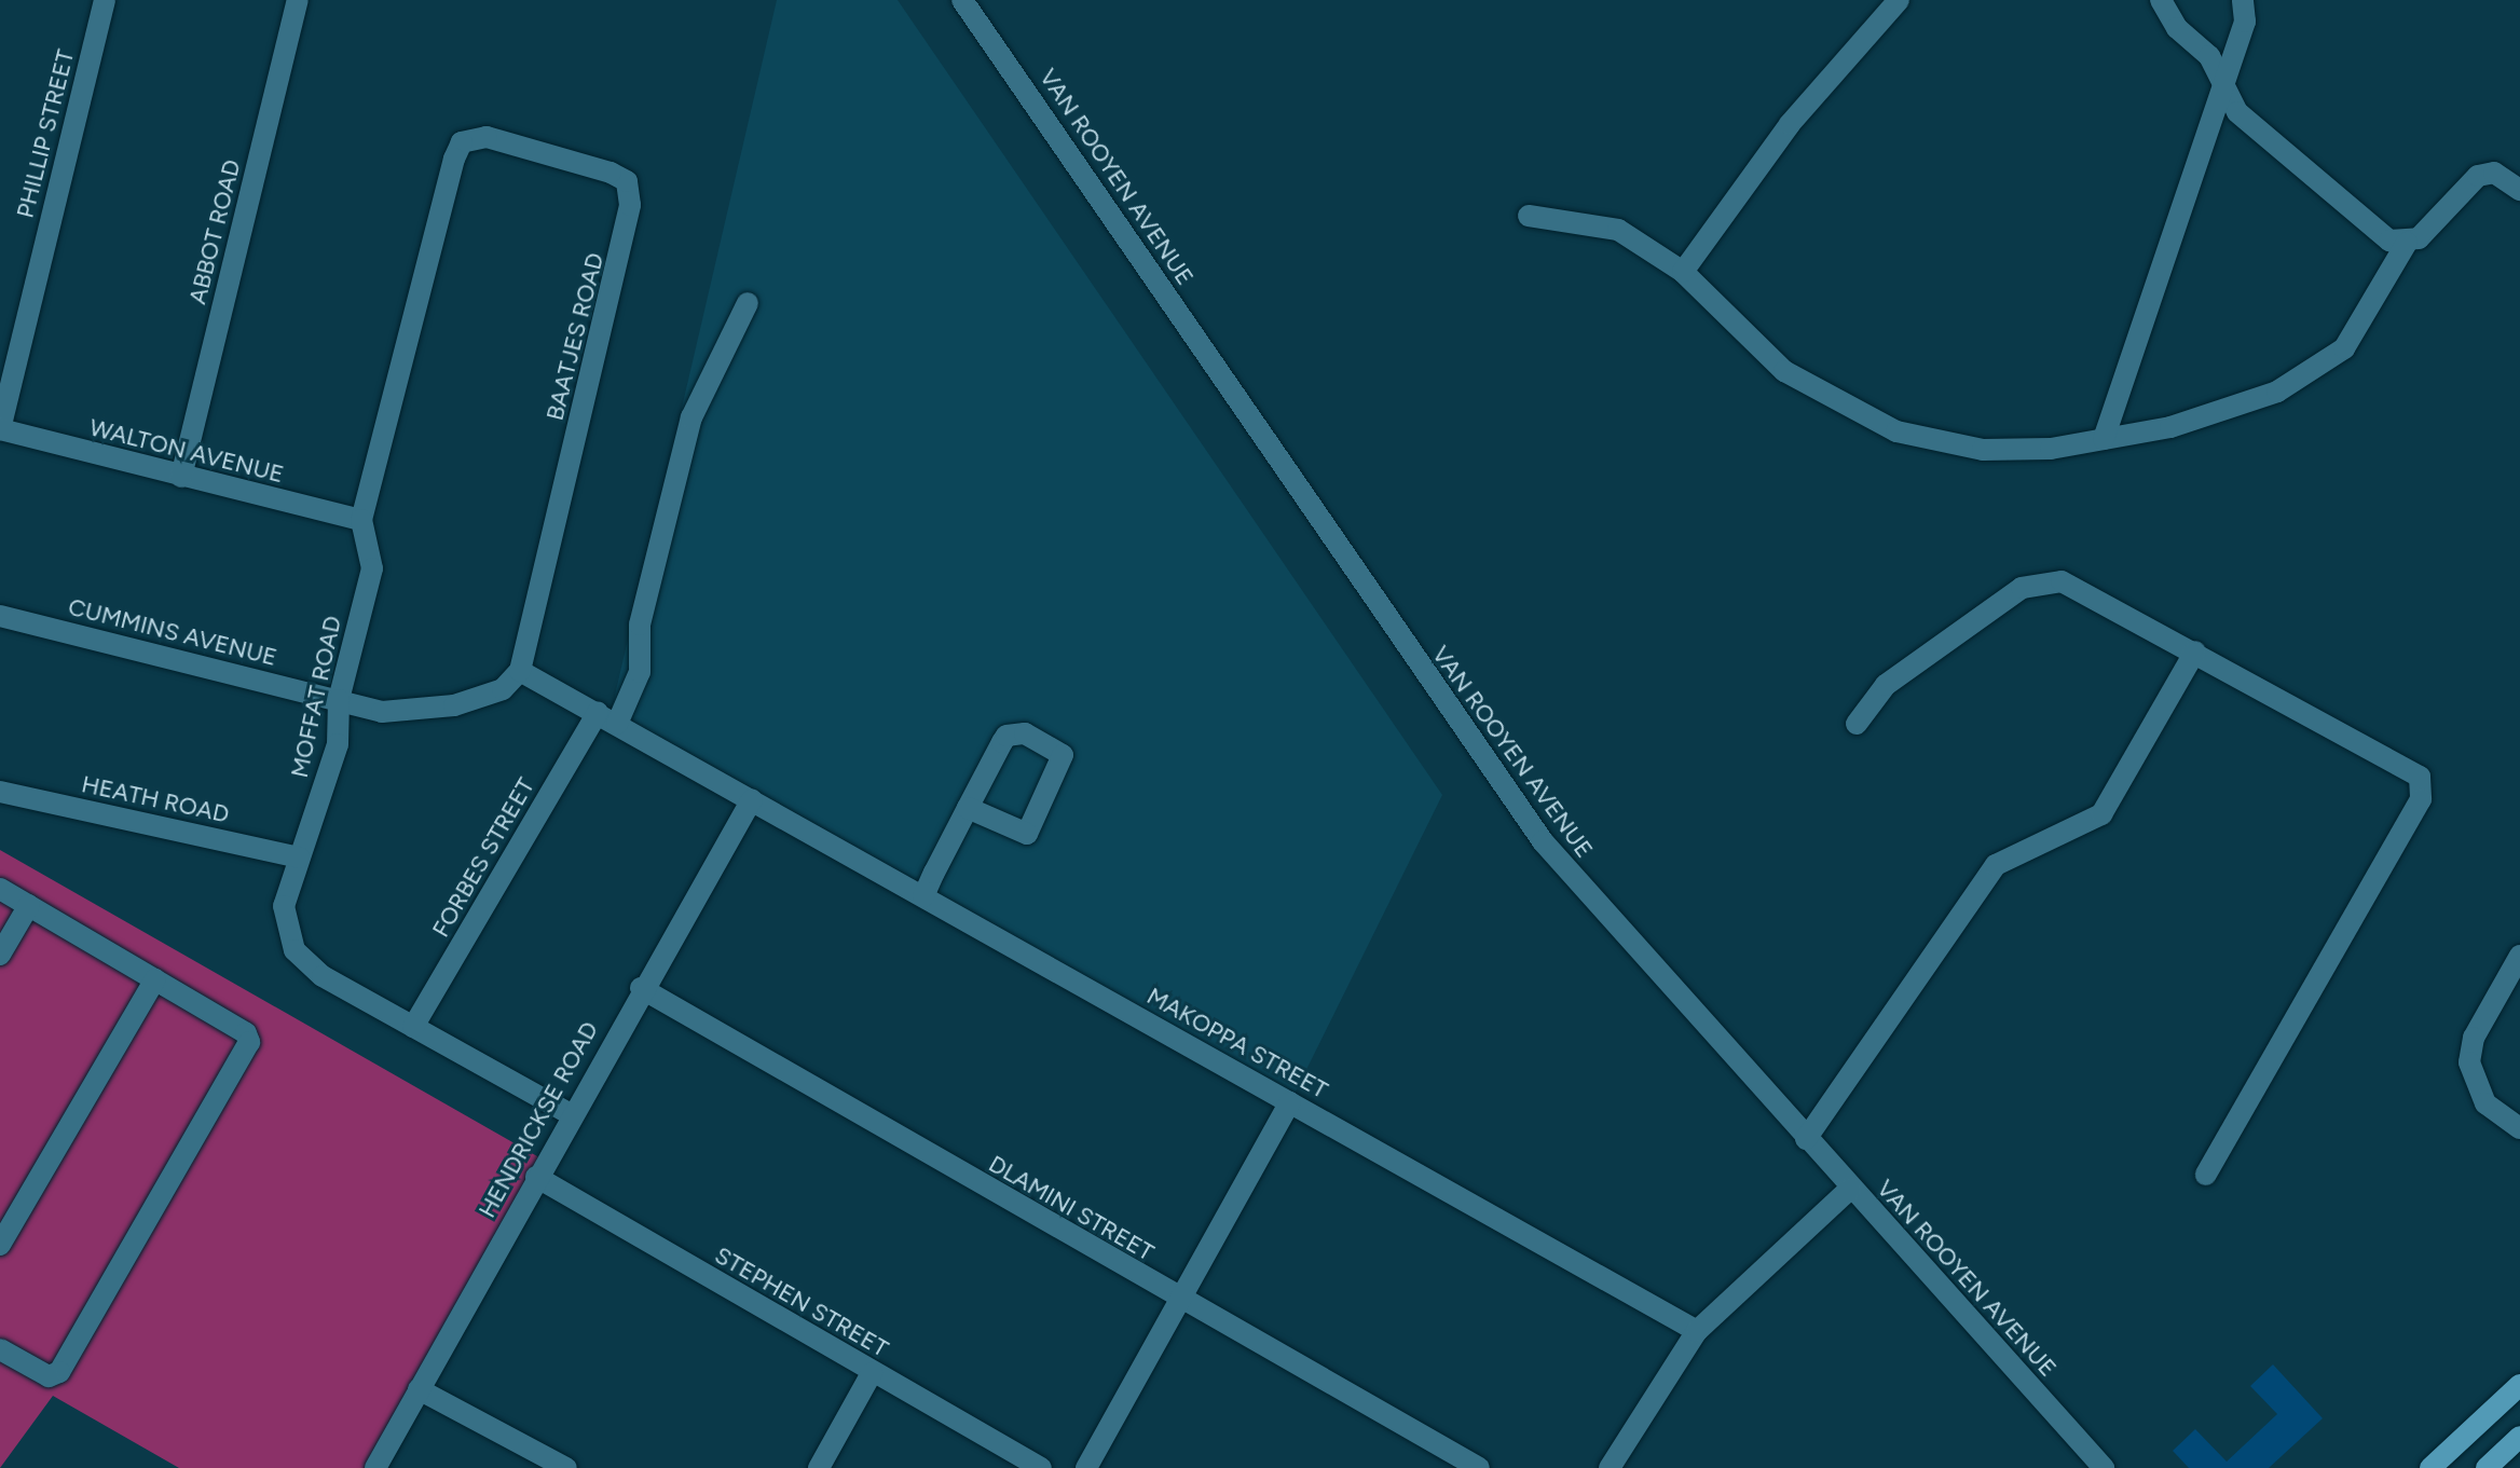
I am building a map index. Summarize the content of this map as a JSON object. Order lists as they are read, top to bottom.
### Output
{
  "streets": {
    "street": [
      "PHILLIP STREET",
      "VAN ROOYEN AVENUE",
      "ABBOT ROAD",
      "BAATJES ROAD",
      "WALTON AVENUE",
      "CUMMINS AVENUE",
      "MOFFAT ROAD",
      "HEATH ROAD",
      "FORBES STREET",
      "MAKOPPA STREET",
      "HENDRICKSE ROAD",
      "DLAMINI STREET",
      "STEPHEN STREET"
    ]
  },
  "crossings": [
    ["PHILLIP STREET", "WALTON AVENUE"],
    ["ABBOT ROAD", "WALTON AVENUE"],
    ["BAATJES ROAD", "CUMMINS AVENUE"],
    ["BAATJES ROAD", "MOFFAT ROAD"],
    ["WALTON AVENUE", "MOFFAT ROAD"],
    ["CUMMINS AVENUE", "MOFFAT ROAD"],
    ["MOFFAT ROAD", "HEATH ROAD"],
    ["MOFFAT ROAD", "FORBES STREET"],
    ["MOFFAT ROAD", "HENDRICKSE ROAD"],
    ["MAKOPPA STREET", "HENDRICKSE ROAD"],
    ["HENDRICKSE ROAD", "DLAMINI STREET"],
    ["HENDRICKSE ROAD", "STEPHEN STREET"]
  ]
}
